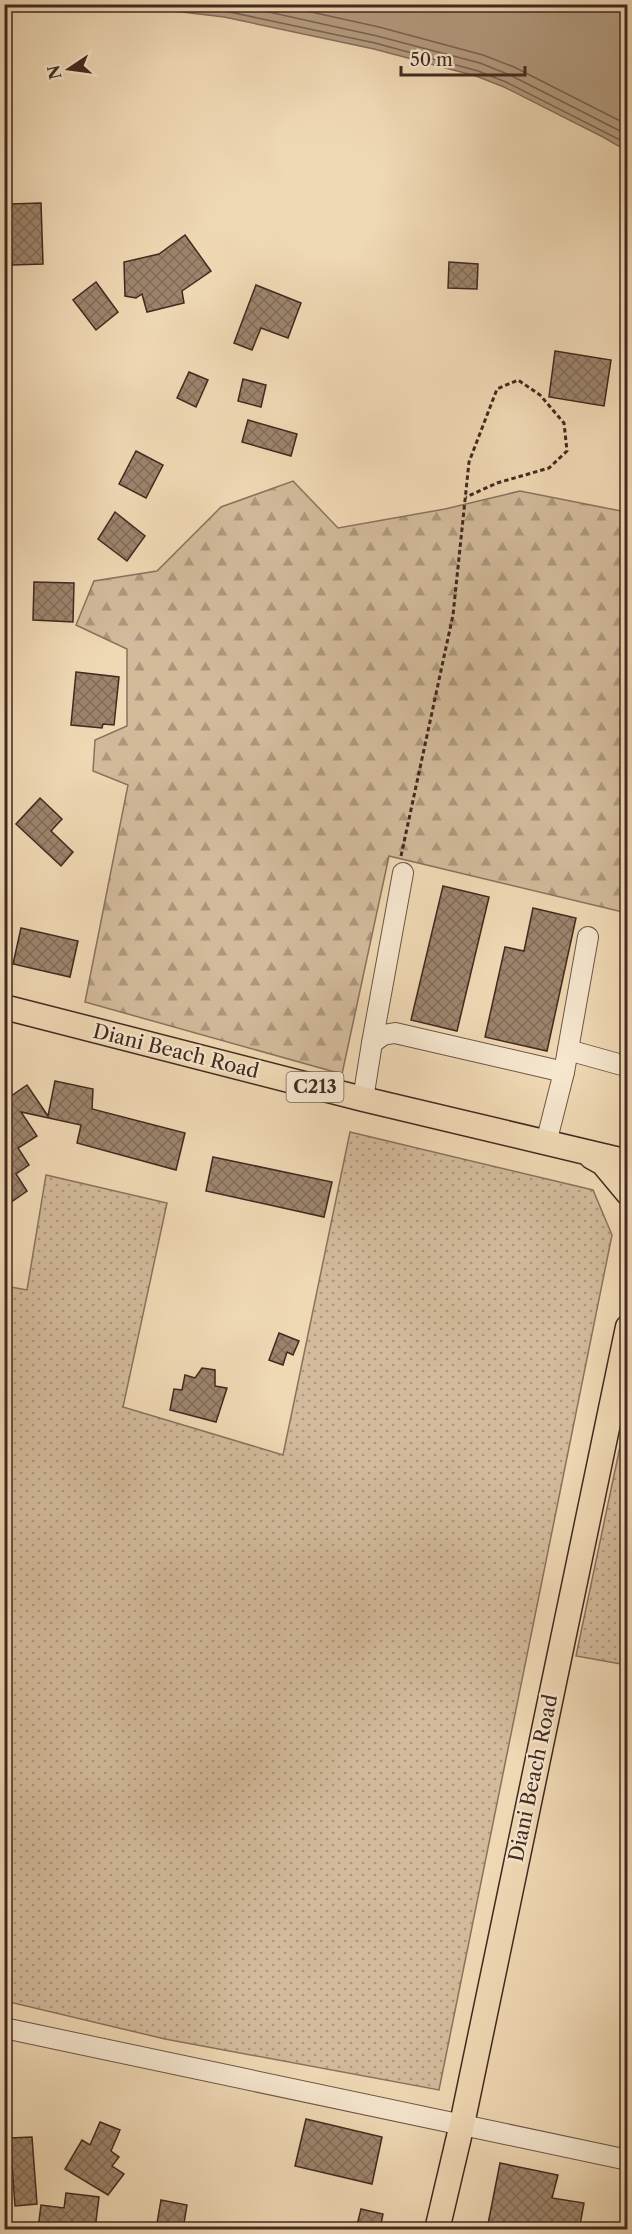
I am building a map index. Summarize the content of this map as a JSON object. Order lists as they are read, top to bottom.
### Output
{
  "streets": {
    "main road": ["Diani Beach Road", "C213"]
  },
  "scale_bar": "50 m",
  "north": "left"
}
